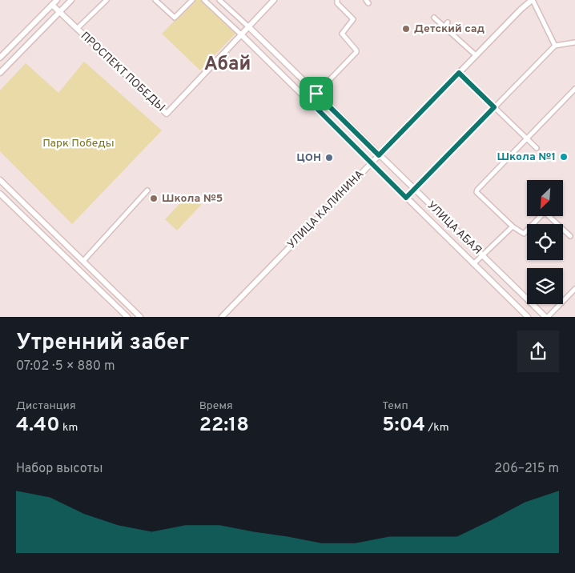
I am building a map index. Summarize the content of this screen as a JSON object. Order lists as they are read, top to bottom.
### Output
{
  "streets": {
    "street": ["ПРОСПЕКТ ПОБЕДЫ", "УЛИЦА КАЛИНИНА", "УЛИЦА АБАЯ"]
  },
  "crossings": [
    ["ПРОСПЕКТ ПОБЕДЫ", "УЛИЦА АБАЯ"],
    ["УЛИЦА КАЛИНИНА", "УЛИЦА АБАЯ"]
  ],
  "districts": ["Абай"],
  "parks": ["Парк Победы"],
  "places": [
    "Детский сад",
    "Школа №1",
    "ЦОН",
    "Школа №5"
  ],
  "north": "bottom left",
  "page": {
    "heading": ["Утренний забег", "07:02 · 5 × 880 m"],
    "stats": [
      ["Дистанция", "4.40 km"],
      ["Время", "22:18"],
      ["Темп", "5:04 /km"]
    ],
    "chart": ["Набор высоты", "206–215 m"]
  }
}
